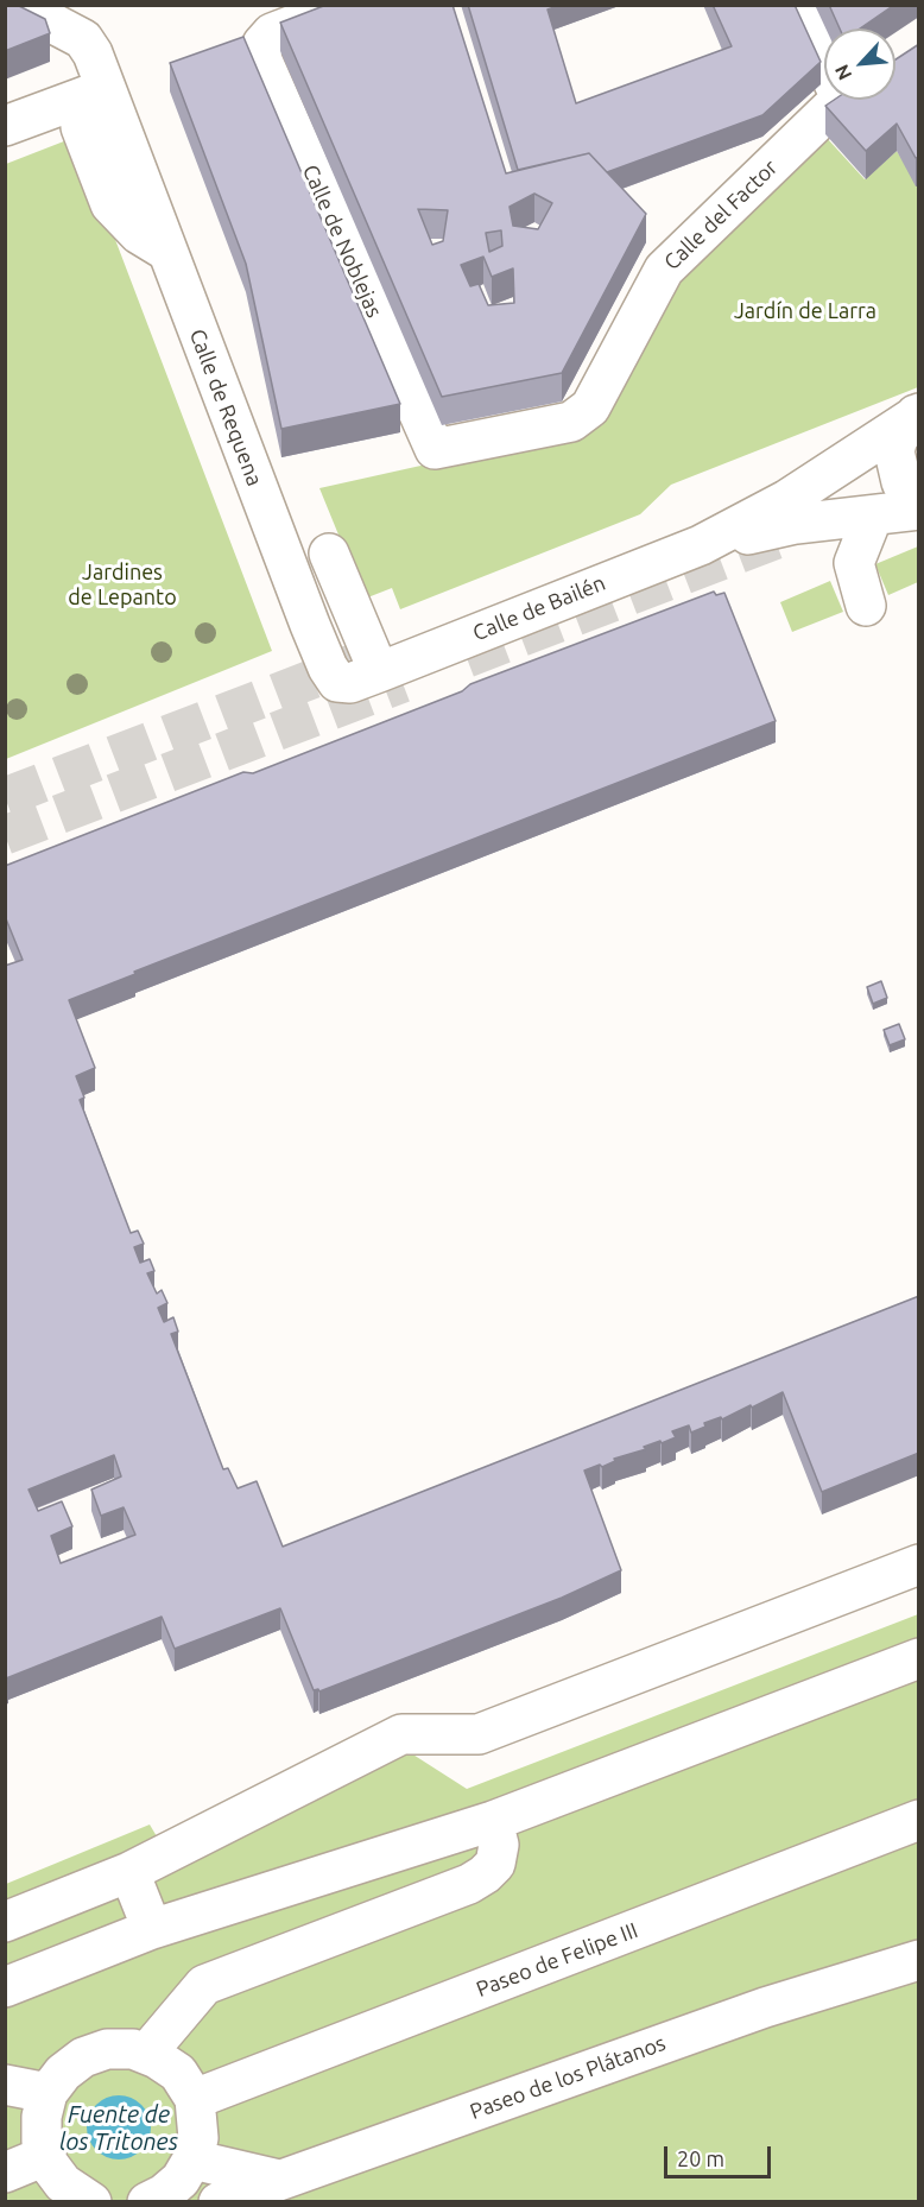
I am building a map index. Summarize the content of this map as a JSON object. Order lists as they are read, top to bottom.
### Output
{
  "streets": {
    "street": [
      "Calle del Factor",
      "Calle de Noblejas",
      "Calle de Requena",
      "Calle de Bailén",
      "Paseo de Felipe III",
      "Paseo de los Plátanos"
    ]
  },
  "crossings": [
    ["Calle del Factor", "Calle de Noblejas"],
    ["Calle de Requena", "Calle de Bailén"]
  ],
  "water": ["Fuente de los Tritones"],
  "parks": ["Jardín de Larra", "Jardines de Lepanto"],
  "scale_bar": "20 m",
  "north": "bottom left"
}
